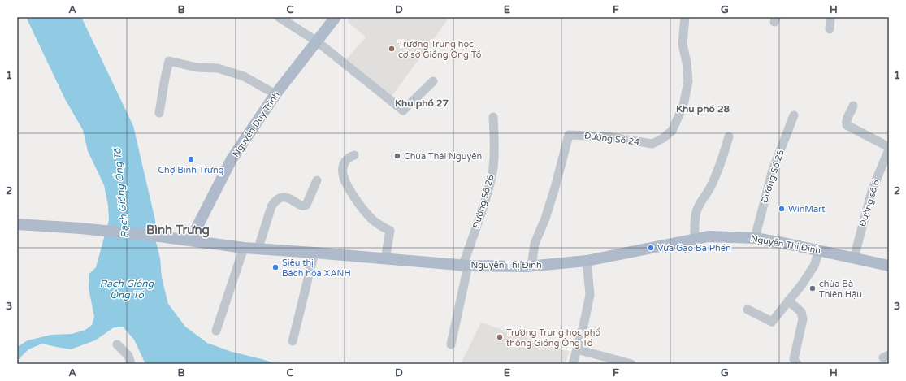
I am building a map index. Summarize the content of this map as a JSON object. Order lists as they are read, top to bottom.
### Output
{
  "streets": {
    "main road": ["Nguyễn Duy Trinh", "Nguyễn Thị Định"],
    "street": [
      "Đường Số 24",
      "Đường Số 25",
      "Đường Số 26",
      "Đường số 6"
    ]
  },
  "crossings": [
    ["Nguyễn Duy Trinh", "Nguyễn Thị Định"],
    ["Đường Số 24", "Nguyễn Thị Định"],
    ["Đường Số 25", "Nguyễn Thị Định"],
    ["Đường Số 26", "Nguyễn Thị Định"],
    ["Đường số 6", "Nguyễn Thị Định"]
  ],
  "districts": ["Khu phố 27", "Khu phố 28", "Bình Trưng"],
  "water": ["Rạch Giống Ống Tố", "Rạch Giồng Ông Tố"],
  "places": [
    "Trường Trung học cơ sở Giồng Ông Tố",
    "Chùa Thái Nguyên",
    "Chợ Bình Trưng",
    "WinMart",
    "Vựa Gạo Ba Phến",
    "Siêu thị Bách hóa XANH",
    "chùa Bà Thiên Hậu",
    "Trường Trung học phổ thông Giồng Ông Tố"
  ],
  "grid": {
    "columns": [
      "A",
      "B",
      "C",
      "D",
      "E",
      "F",
      "G",
      "H"
    ],
    "rows": ["1", "2", "3"]
  }
}
